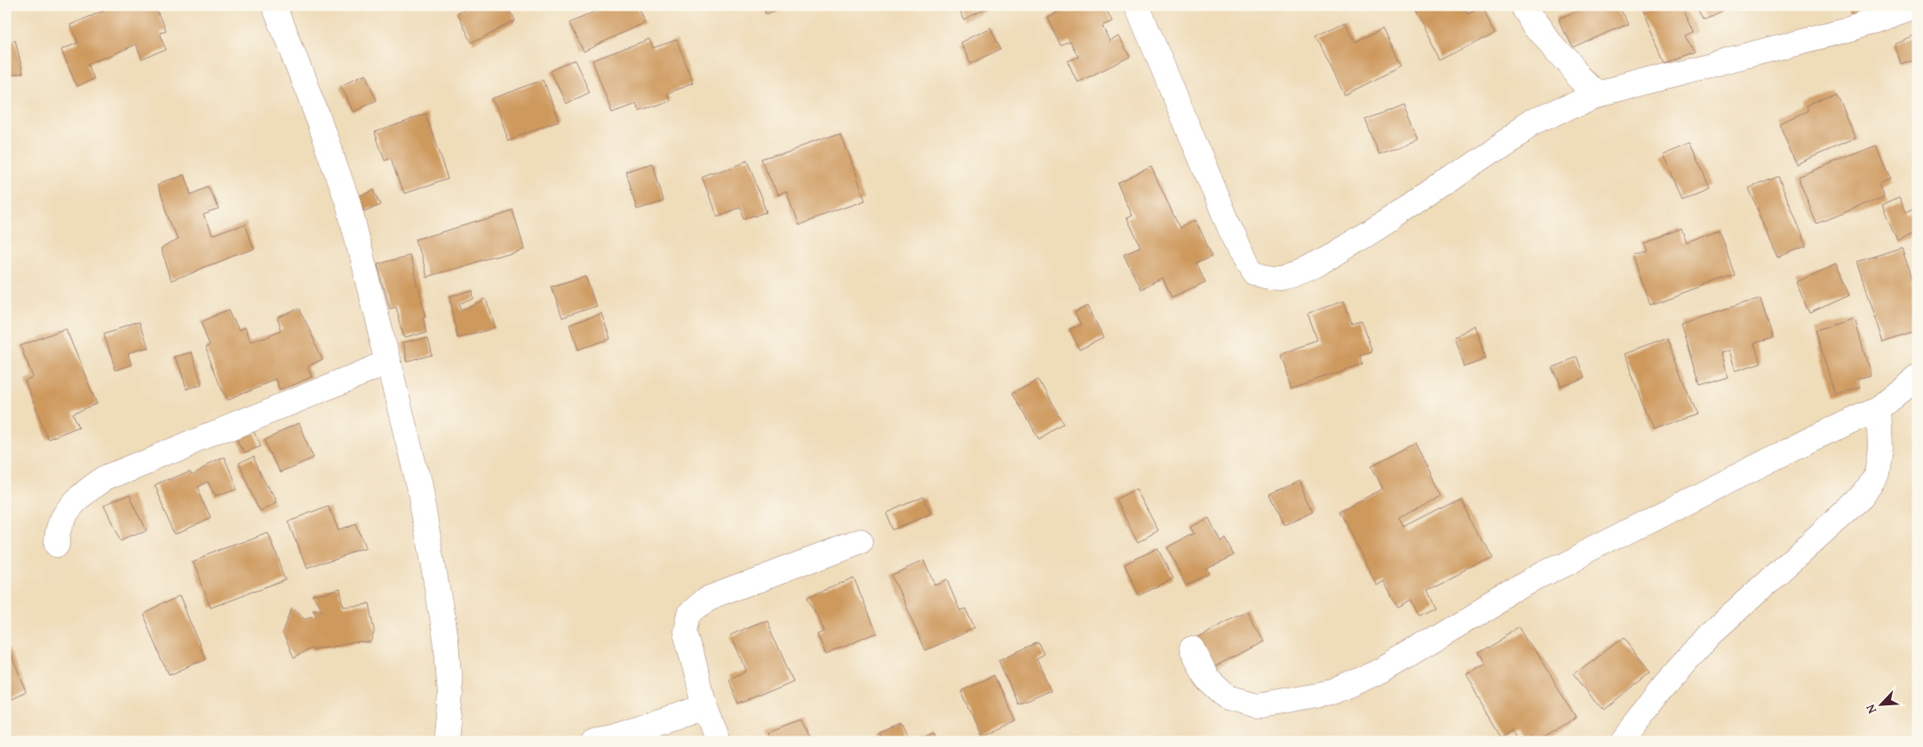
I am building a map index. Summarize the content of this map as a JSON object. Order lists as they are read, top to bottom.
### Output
{
  "north": "bottom left"
}
